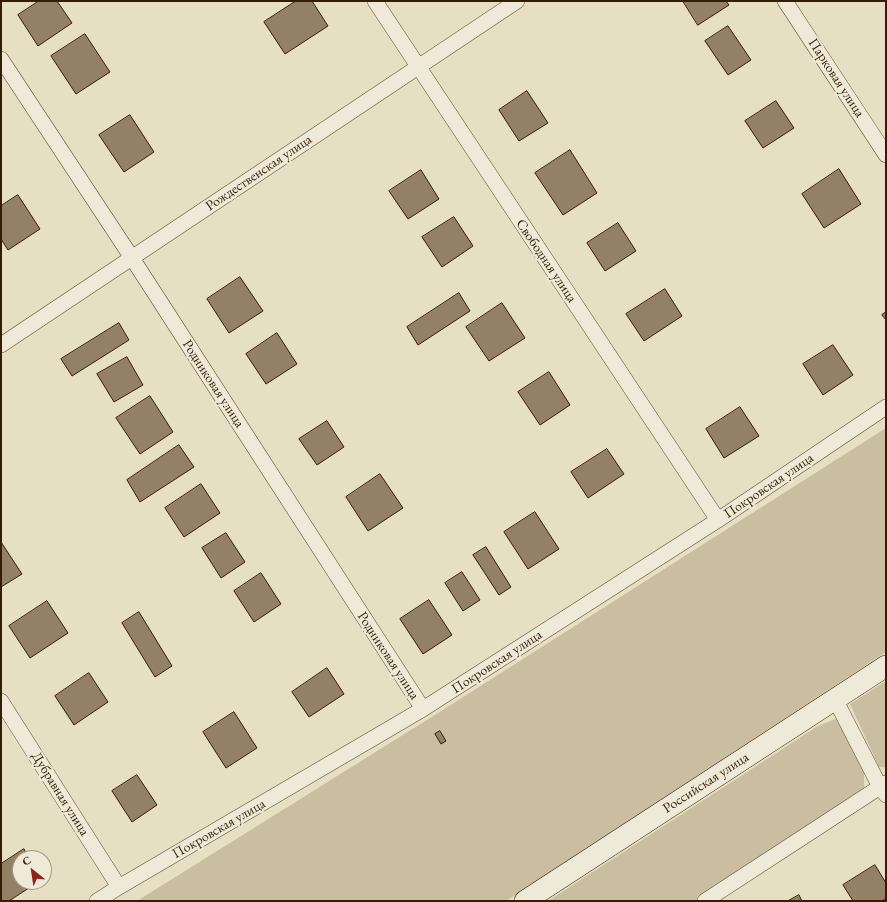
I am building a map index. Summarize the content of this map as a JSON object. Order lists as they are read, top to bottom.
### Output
{
  "streets": {
    "main road": ["Российская улица"],
    "street": [
      "Парковая улица",
      "Рождественская улица",
      "Свободная улица",
      "Родниковая улица",
      "Покровская улица",
      "Дубравная улица"
    ]
  },
  "crossings": [
    ["Рождественская улица", "Свободная улица"],
    ["Рождественская улица", "Родниковая улица"],
    ["Свободная улица", "Покровская улица"],
    ["Родниковая улица", "Покровская улица"],
    ["Покровская улица", "Дубравная улица"]
  ],
  "north": "top left"
}
